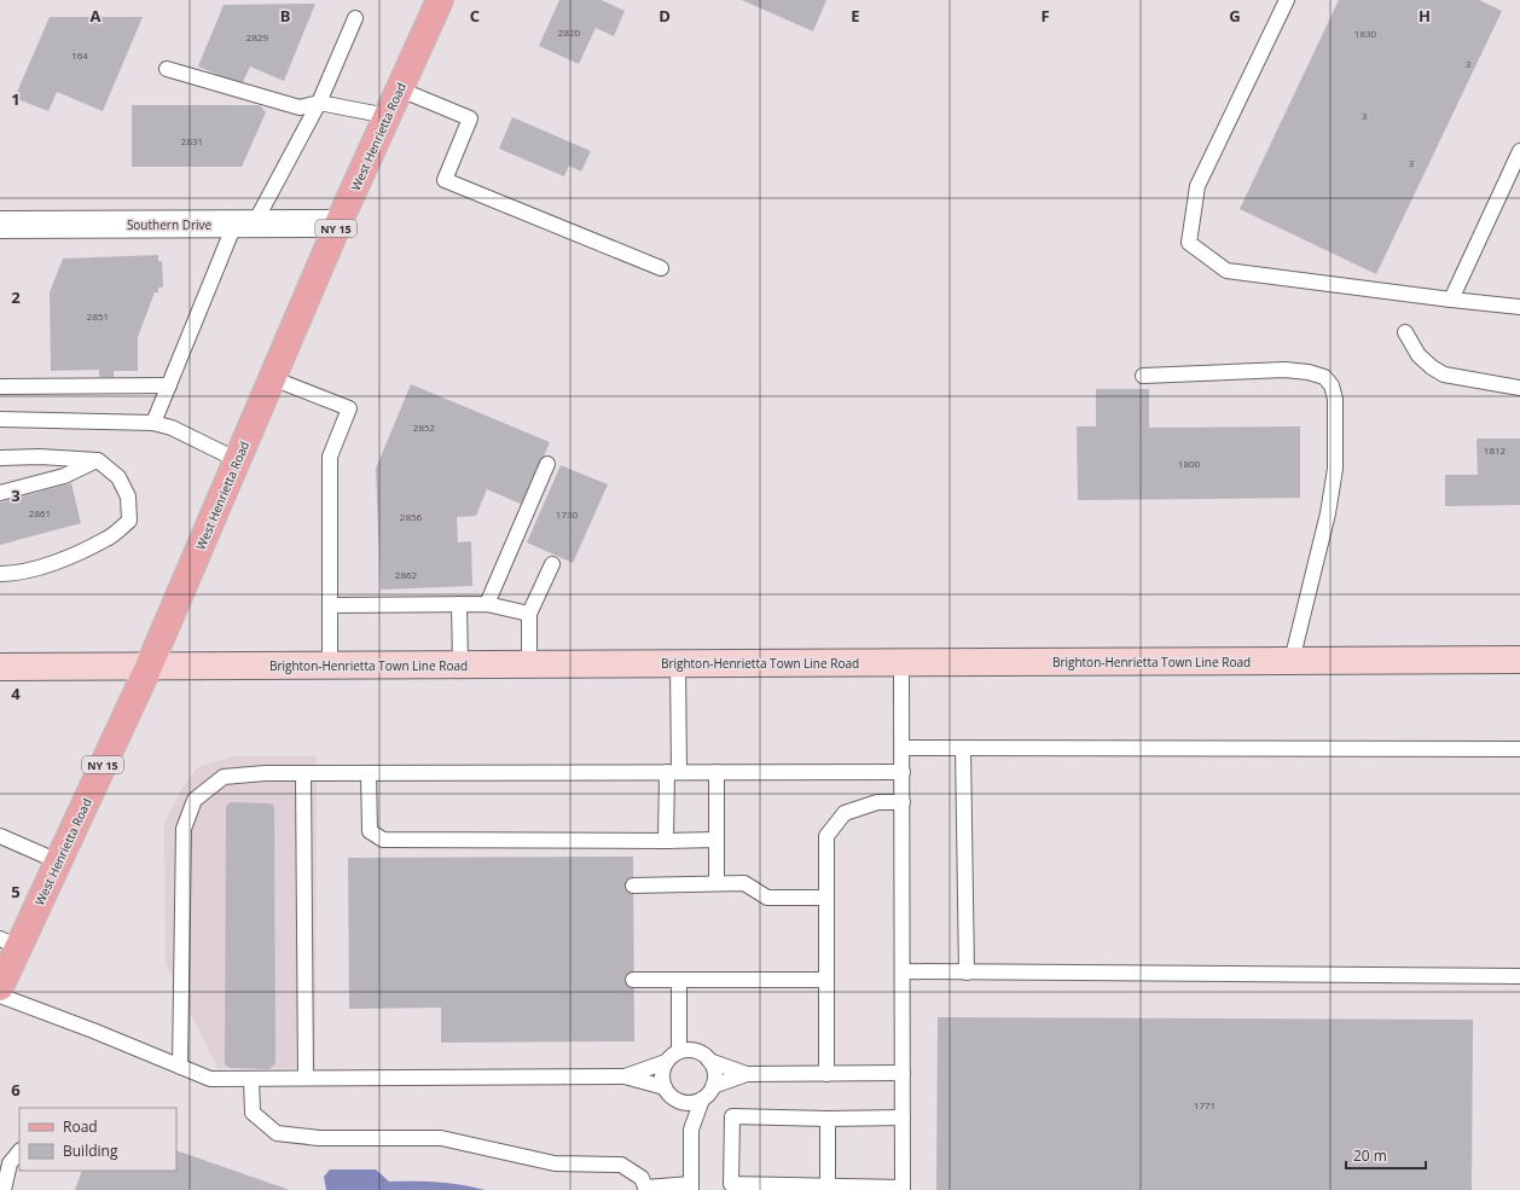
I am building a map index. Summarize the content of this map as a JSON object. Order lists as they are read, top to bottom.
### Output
{
  "streets": {
    "main road": ["West Henrietta Road", "NY 15"],
    "street": ["Southern Drive", "Brighton-Henrietta Town Line Road"]
  },
  "crossings": [
    ["West Henrietta Road", "Southern Drive"],
    ["West Henrietta Road", "Brighton-Henrietta Town Line Road"]
  ],
  "house_numbers": [
    "2820",
    "1830",
    "2829",
    "164",
    "3",
    "3",
    "2831",
    "3",
    "2851",
    "2852",
    "1812",
    "1800",
    "2861",
    "1730",
    "2856",
    "2862",
    "1771"
  ],
  "legend": ["Road", "Building"],
  "scale_bar": "20 m",
  "grid": {
    "columns": [
      "A",
      "B",
      "C",
      "D",
      "E",
      "F",
      "G",
      "H"
    ],
    "rows": [
      "1",
      "2",
      "3",
      "4",
      "5",
      "6"
    ]
  }
}
